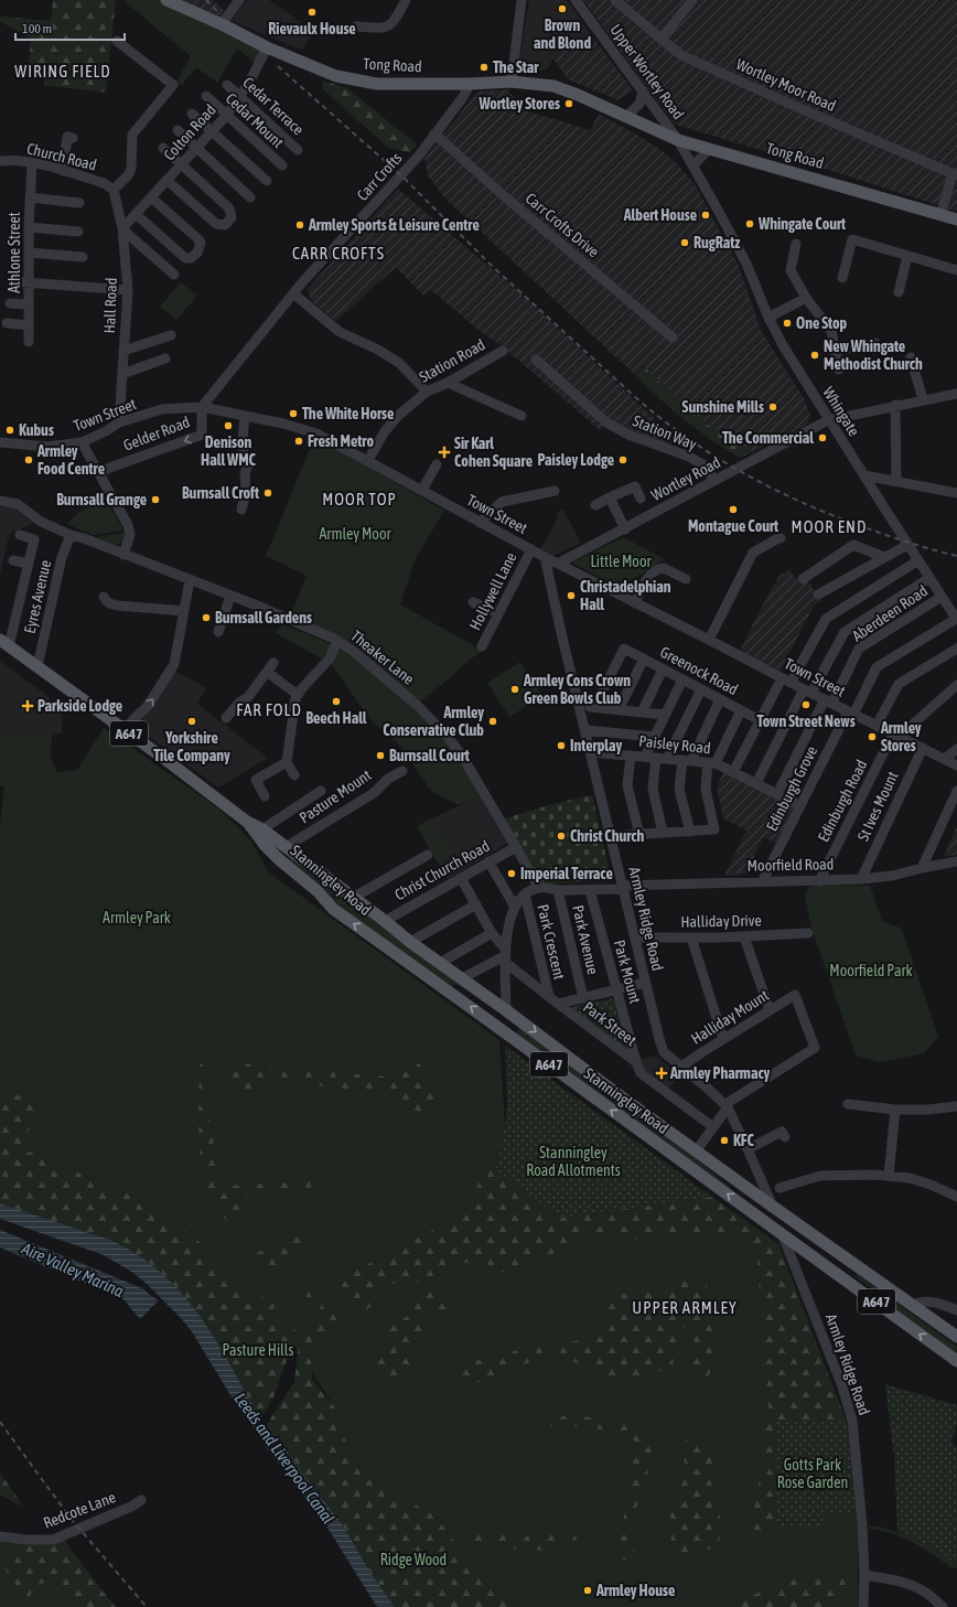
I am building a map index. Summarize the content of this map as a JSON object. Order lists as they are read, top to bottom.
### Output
{
  "streets": {
    "main road": ["Tong Road", "A647", "Stanningley Road"],
    "street": [
      "Upper Wortley Road",
      "Wortley Moor Road",
      "Cedar Terrace",
      "Cedar Mount",
      "Colton Road",
      "Church Road",
      "Carr Crofts",
      "Carr Crofts Drive",
      "Athlone Street",
      "Hall Road",
      "Station Road",
      "Whingate",
      "Town Street",
      "Station Way",
      "Gelder Road",
      "Wortley Road",
      "Hollywell Lane",
      "Eyres Avenue",
      "Aberdeen Road",
      "Theaker Lane",
      "Greenock Road",
      "Paisley Road",
      "Edinburgh Grove",
      "Pasture Mount",
      "Edinburgh Road",
      "St Ives Mount",
      "Moorfield Road",
      "Christ Church Road",
      "Armley Ridge Road",
      "Halliday Drive",
      "Park Avenue",
      "Park Crescent",
      "Park Mount",
      "Halliday Mount",
      "Park Street",
      "Redcote Lane"
    ]
  },
  "crossings": [
    ["Tong Road", "Upper Wortley Road"],
    ["Tong Road", "Colton Road"],
    ["Tong Road", "Carr Crofts"],
    ["Tong Road", "Whingate"],
    ["Upper Wortley Road", "Whingate"],
    ["Cedar Terrace", "Colton Road"],
    ["Cedar Mount", "Colton Road"],
    ["Colton Road", "Hall Road"],
    ["Church Road", "Athlone Street"],
    ["Church Road", "Hall Road"],
    ["Carr Crofts", "Carr Crofts Drive"],
    ["Carr Crofts", "Town Street"],
    ["Carr Crofts", "Gelder Road"],
    ["Hall Road", "Town Street"],
    ["Station Road", "Town Street"],
    ["Whingate", "Wortley Road"],
    ["Whingate", "Aberdeen Road"],
    ["Whingate", "Edinburgh Grove"],
    ["Town Street", "Gelder Road"],
    ["Town Street", "Wortley Road"],
    ["Town Street", "Hollywell Lane"],
    ["Town Street", "Aberdeen Road"],
    ["Town Street", "Edinburgh Grove"],
    ["Town Street", "Edinburgh Road"],
    ["Town Street", "St Ives Mount"],
    ["Town Street", "Armley Ridge Road"],
    ["Station Way", "Wortley Road"],
    ["Eyres Avenue", "Theaker Lane"],
    ["Eyres Avenue", "Stanningley Road"],
    ["Aberdeen Road", "Paisley Road"],
    ["Theaker Lane", "Moorfield Road"],
    ["Theaker Lane", "Christ Church Road"],
    ["Paisley Road", "Edinburgh Grove"],
    ["Paisley Road", "Armley Ridge Road"],
    ["Edinburgh Grove", "Moorfield Road"],
    ["Pasture Mount", "Stanningley Road"],
    ["Edinburgh Road", "Moorfield Road"],
    ["St Ives Mount", "Moorfield Road"],
    ["Moorfield Road", "Stanningley Road"],
    ["Moorfield Road", "Armley Ridge Road"],
    ["Moorfield Road", "Park Avenue"],
    ["Moorfield Road", "Park Crescent"],
    ["Moorfield Road", "Park Mount"],
    ["Moorfield Road", "Park Street"],
    ["Christ Church Road", "Stanningley Road"],
    ["Christ Church Road", "Park Street"],
    ["Stanningley Road", "Armley Ridge Road"],
    ["Armley Ridge Road", "Halliday Drive"],
    ["Armley Ridge Road", "Halliday Mount"],
    ["Park Crescent", "Park Street"],
    ["Park Mount", "Park Street"]
  ],
  "districts": [
    "WIRING FIELD",
    "CARR CROFTS",
    "MOOR TOP",
    "MOOR END",
    "FAR FOLD",
    "UPPER ARMLEY"
  ],
  "water": ["Aire Valley Marina", "Leeds and Liverpool Canal"],
  "parks": [
    "Armley Moor",
    "Little Moor",
    "Armley Park",
    "Moorfield Park",
    "Stanningley Road Allotments",
    "Pasture Hills",
    "Gotts Park Rose Garden",
    "Ridge Wood"
  ],
  "places": {
    "other": [
      "Brown and Blond",
      "Rievaulx House",
      "The Star",
      "Wortley Stores",
      "Albert House",
      "Whingate Court",
      "Armley Sports & Leisure Centre",
      "RugRatz",
      "One Stop",
      "New Whingate Methodist Church",
      "Sunshine Mills",
      "The White Horse",
      "Denison Hall WMC",
      "Kubus",
      "The Commercial",
      "Fresh Metro",
      "Armley Food Centre",
      "Paisley Lodge",
      "Burnsall Croft",
      "Burnsall Grange",
      "Montague Court",
      "Christadelphian Hall",
      "Burnsall Gardens",
      "Armley Cons Crown Green Bowls Club",
      "Beech Hall",
      "Town Street News",
      "Yorkshire Tile Company",
      "Armley Conservative Club",
      "Armley Stores",
      "Interplay",
      "Burnsall Court",
      "Christ Church",
      "Imperial Terrace",
      "KFC",
      "Armley House"
    ],
    "health": ["Sir Karl Cohen Square", "Parkside Lodge", "Armley Pharmacy"]
  },
  "scale_bar": "100 m"
}
